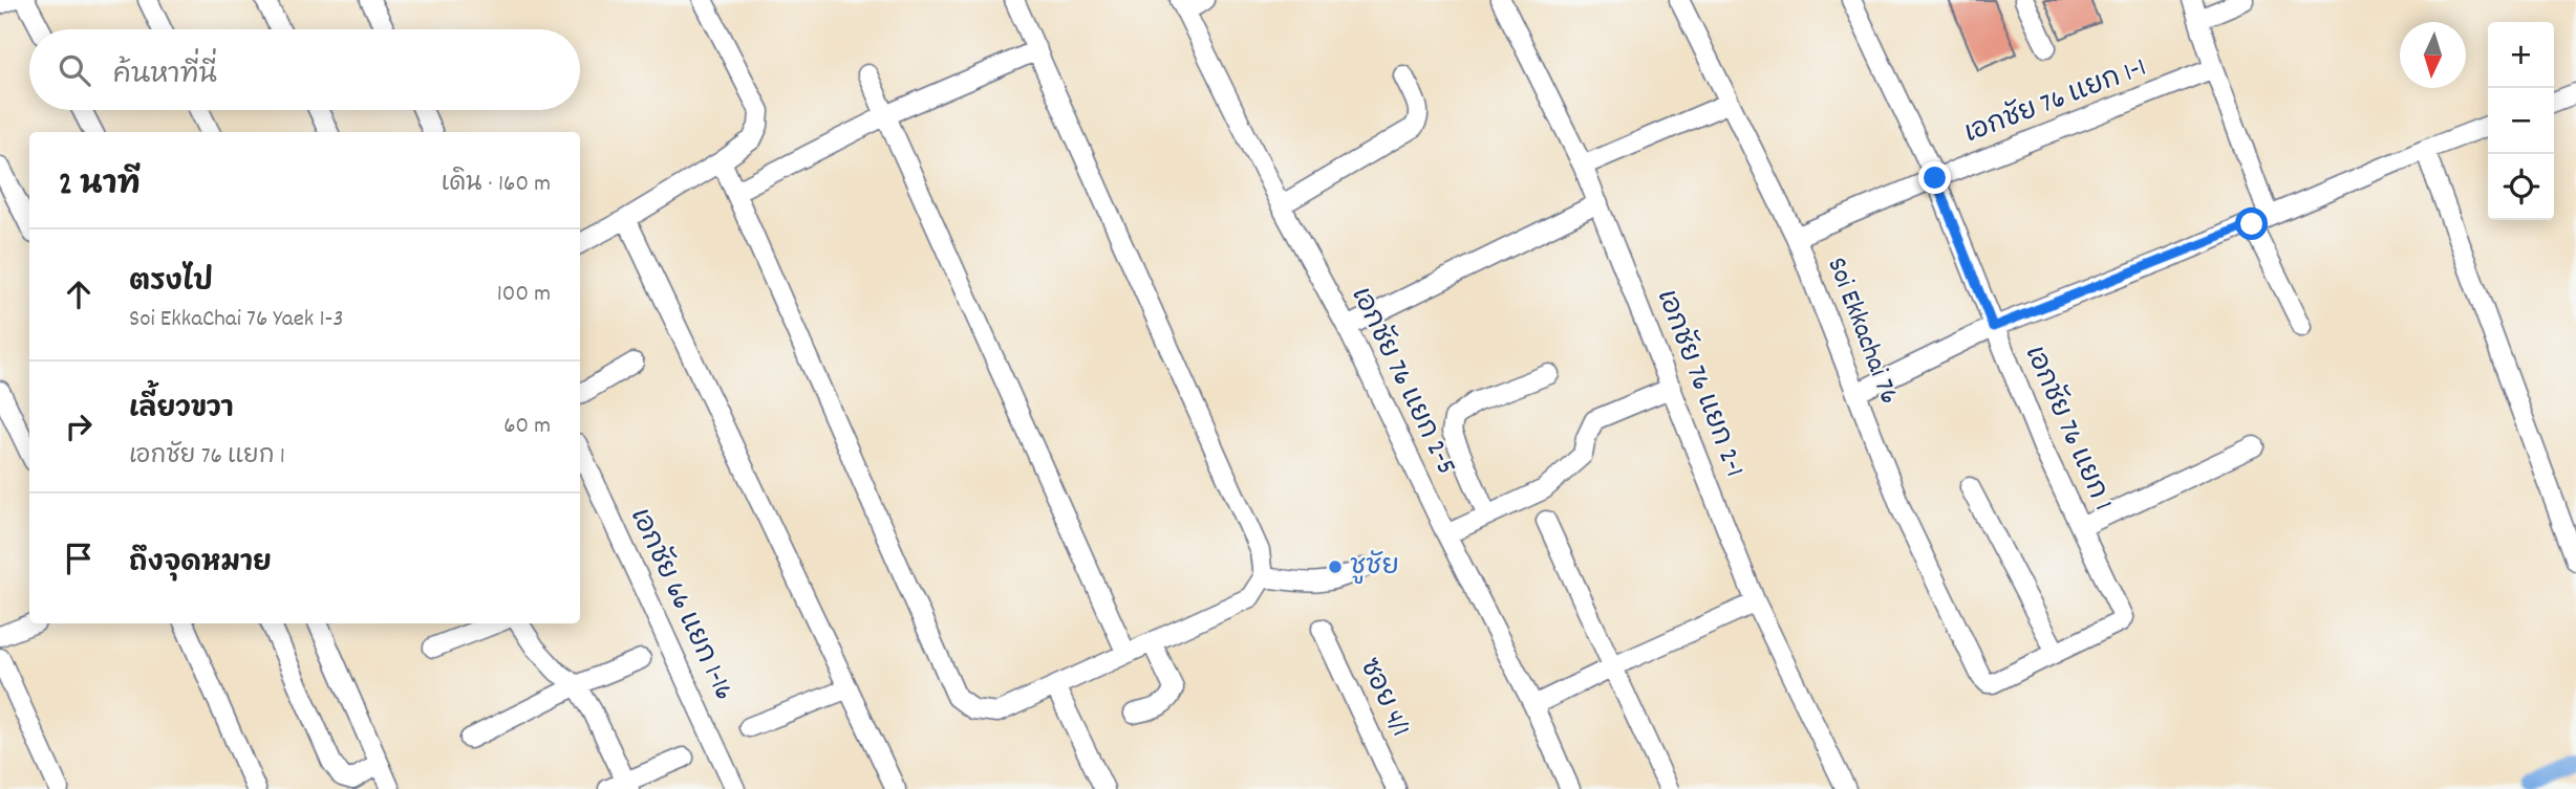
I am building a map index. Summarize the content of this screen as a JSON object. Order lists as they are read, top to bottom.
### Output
{
  "streets": {
    "street": [
      "เอกชัย 76 แยก 1-1",
      "Soi Ekkachai 76",
      "เอกชัย 76 แยก 2-5",
      "เอกชัย 76 แยก 2-1",
      "เอกชัย 76 แยก 1",
      "เอกชัย 66 แยก 1-16",
      "ซอย 4/1"
    ]
  },
  "crossings": [
    ["เอกชัย 76 แยก 1-1", "Soi Ekkachai 76"],
    ["เอกชัย 76 แยก 1-1", "เอกชัย 76 แยก 1"],
    ["Soi Ekkachai 76", "เอกชัย 76 แยก 1"]
  ],
  "places": ["ชูชัย"],
  "north": "bottom",
  "page": {
    "map_buttons": ["+", "−"],
    "search": "ค้นหาที่นี่",
    "heading": ["2 นาที", "เดิน · 160 m"],
    "list": [
      ["ตรงไป", "Soi EkkaChai 76 Yaek 1-3", "100 m"],
      ["เลี้ยวขวา", "เอกชัย 76 แยก 1", "60 m"],
      "ถึงจุดหมาย"
    ]
  }
}
